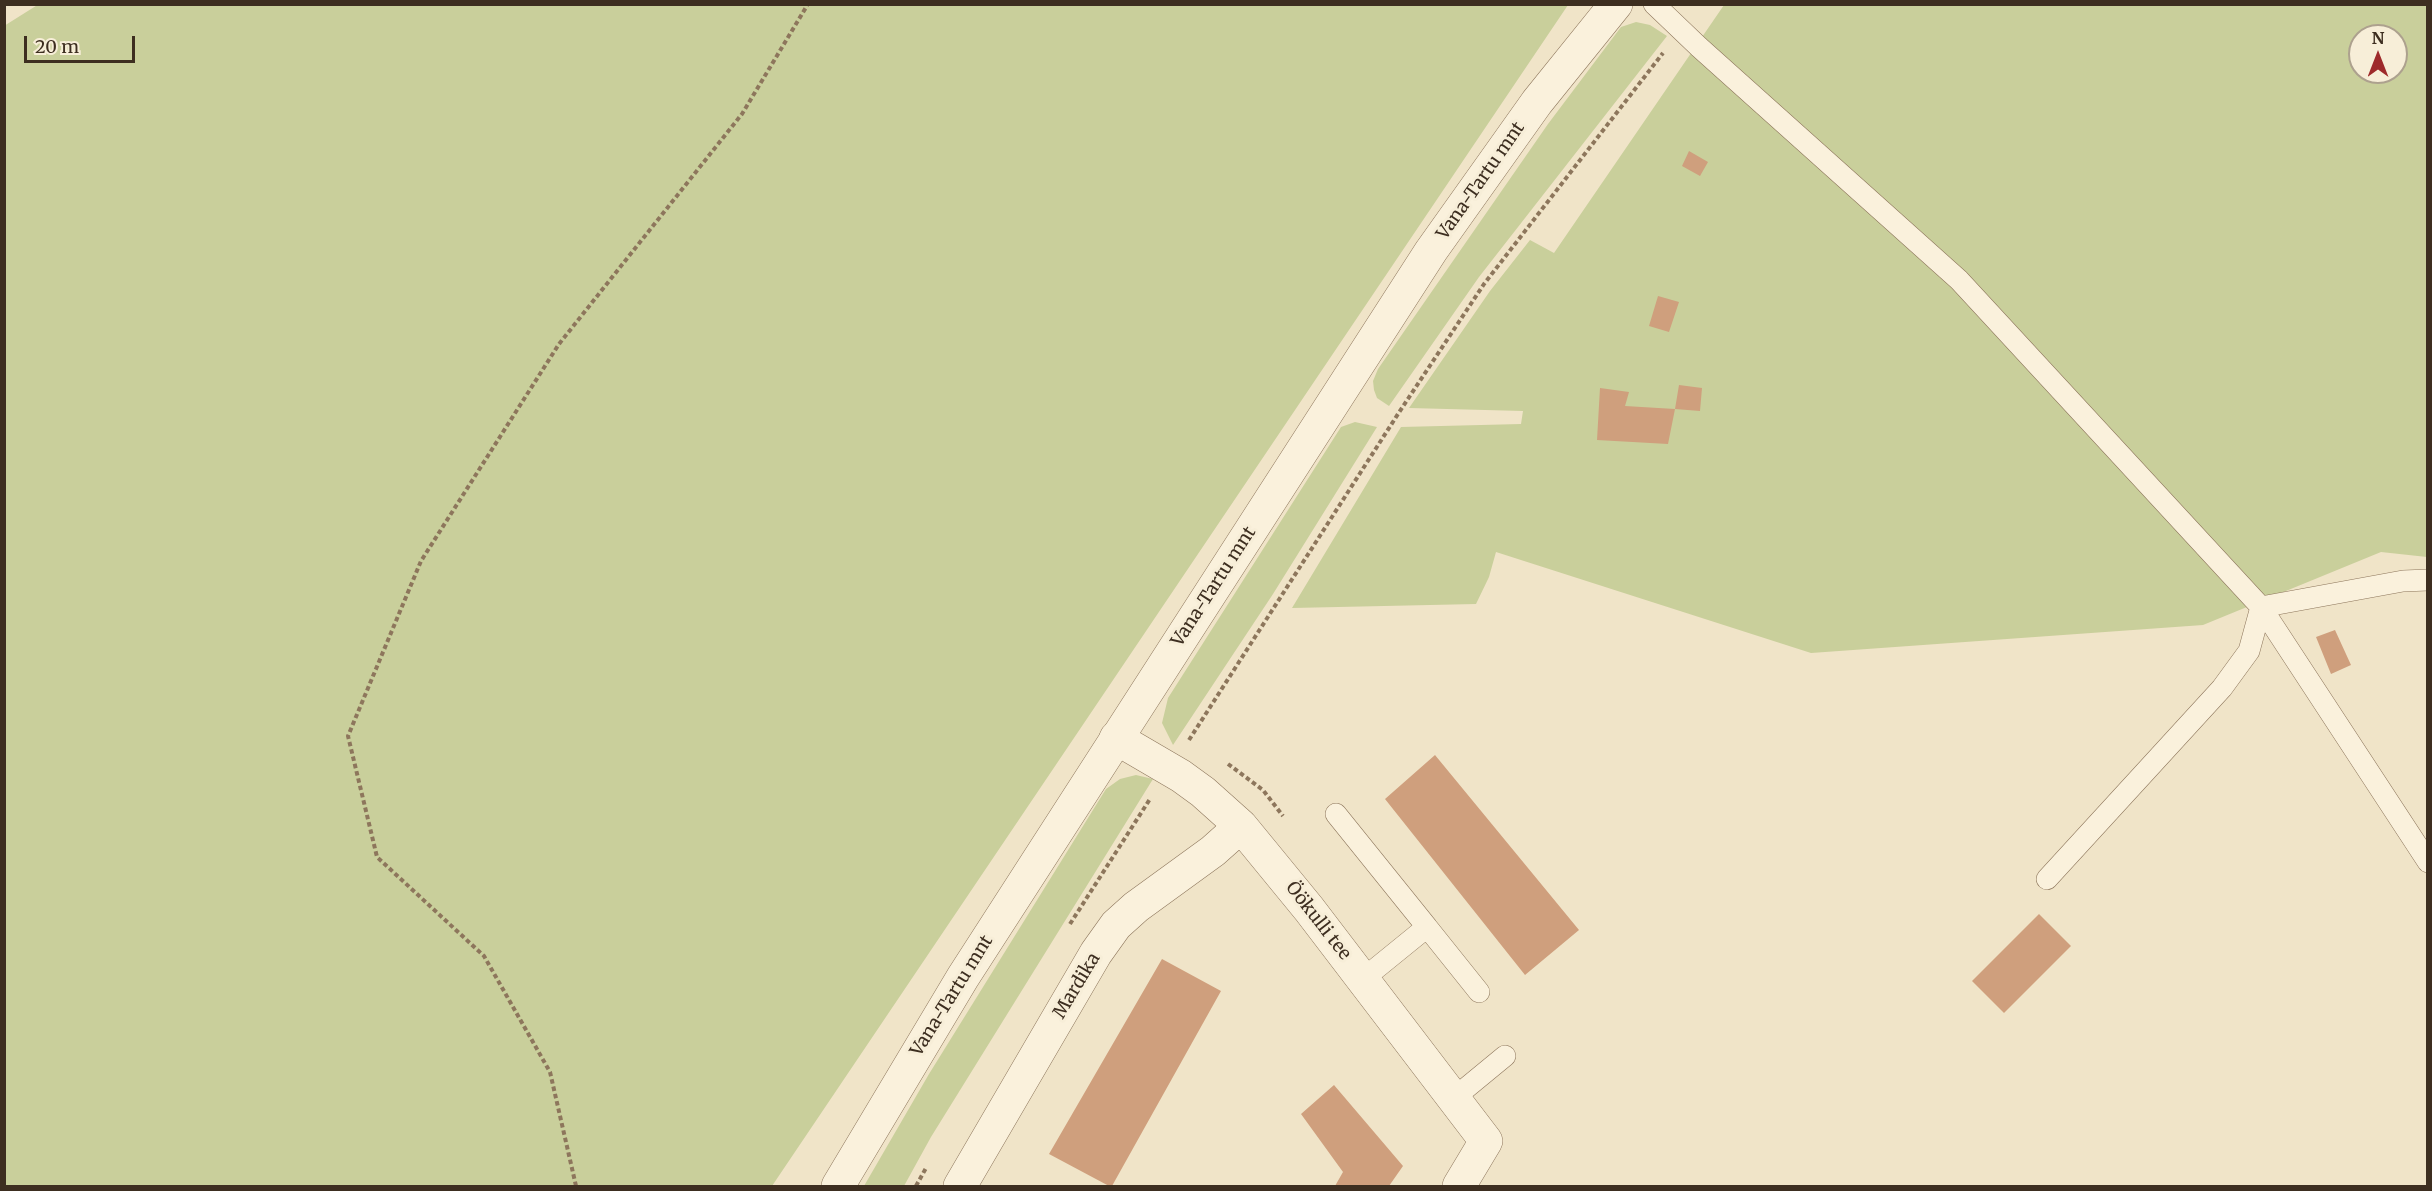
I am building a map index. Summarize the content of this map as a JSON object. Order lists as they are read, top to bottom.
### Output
{
  "streets": {
    "street": ["Vana-Tartu mnt", "Öökulli tee", "Mardika"]
  },
  "crossings": [
    ["Vana-Tartu mnt", "Öökulli tee"],
    ["Öökulli tee", "Mardika"]
  ],
  "scale_bar": "20 m",
  "north": "top"
}
